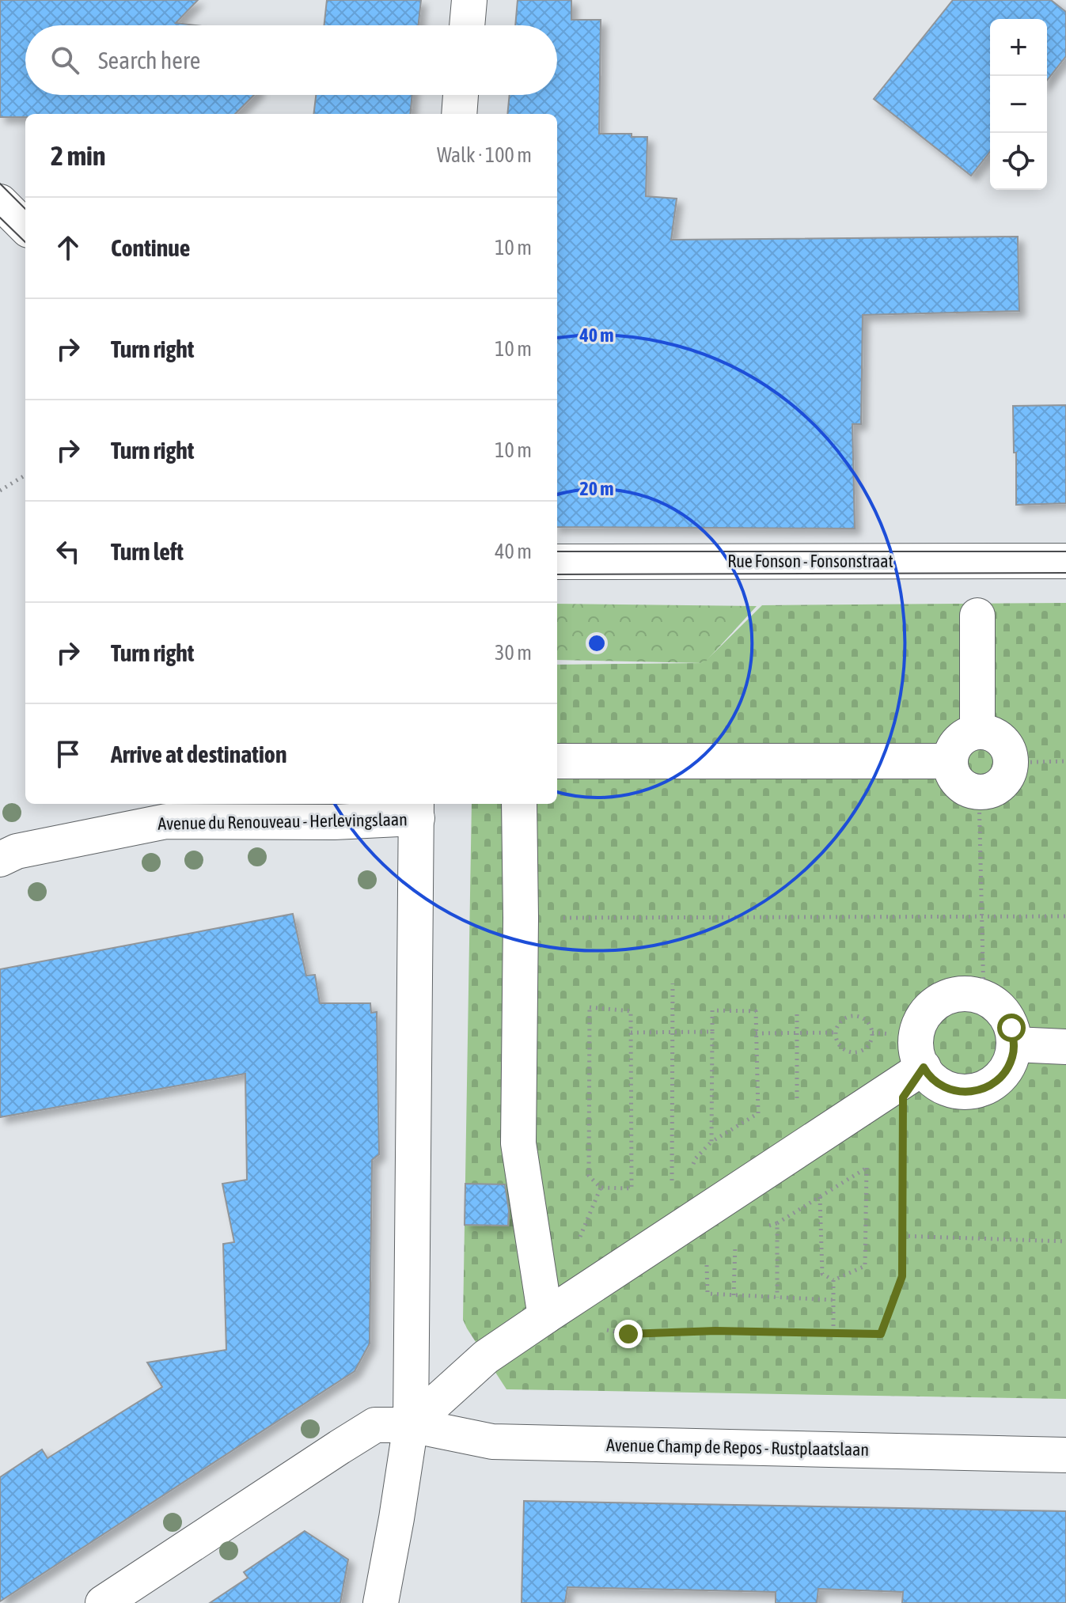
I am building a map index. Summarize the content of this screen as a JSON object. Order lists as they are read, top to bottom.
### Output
{
  "streets": {
    "street": ["Rue Fonson - Fonsonstraat", "Avenue du Renouveau - Herlevingslaan", "Avenue Champ de Repos - Rustplaatslaan"]
  },
  "page": {
    "map_buttons": ["+", "−"],
    "search": "Search here",
    "heading": ["2 min", "Walk · 100 m"],
    "list": [
      ["Continue", "10 m"],
      ["Turn right", "10 m"],
      ["Turn right", "10 m"],
      ["Turn left", "40 m"],
      ["Turn right", "30 m"],
      "Arrive at destination"
    ]
  },
  "rings": ["40 m", "20 m"]
}
